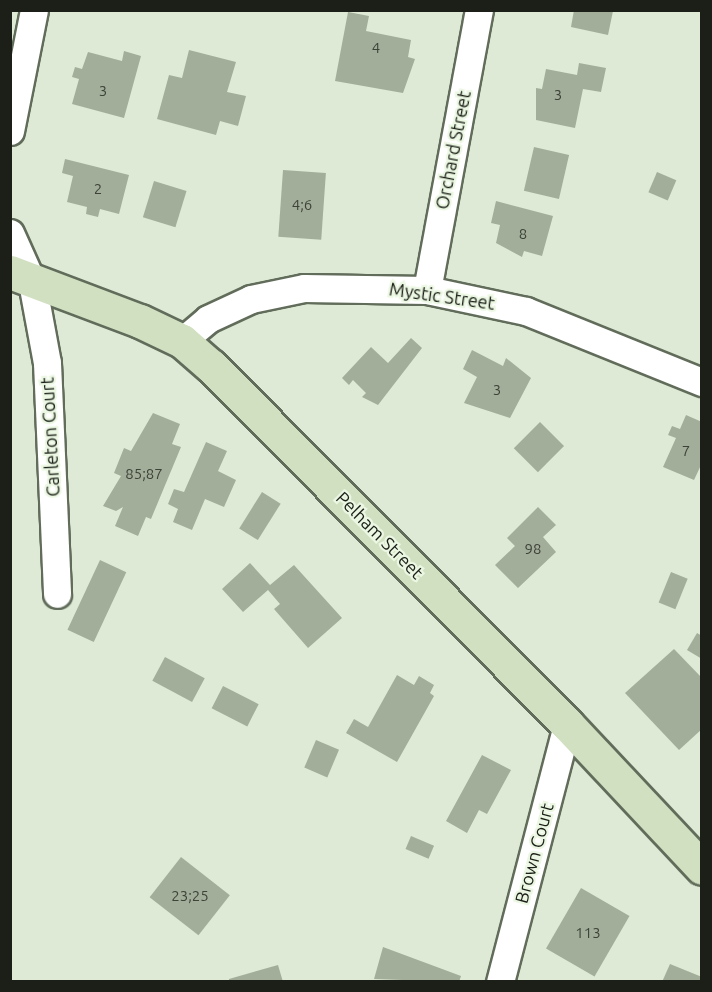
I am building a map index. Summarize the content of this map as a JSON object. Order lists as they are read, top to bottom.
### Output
{
  "streets": {
    "main road": ["Pelham Street"],
    "street": [
      "Orchard Street",
      "Mystic Street",
      "Carleton Court",
      "Brown Court"
    ]
  },
  "crossings": [
    ["Orchard Street", "Mystic Street"],
    ["Mystic Street", "Pelham Street"],
    ["Carleton Court", "Pelham Street"],
    ["Pelham Street", "Brown Court"]
  ],
  "house_numbers": [
    "4",
    "3",
    "3",
    "2",
    "4;6",
    "8",
    "3",
    "7",
    "85;87",
    "98",
    "23;25",
    "113"
  ]
}
